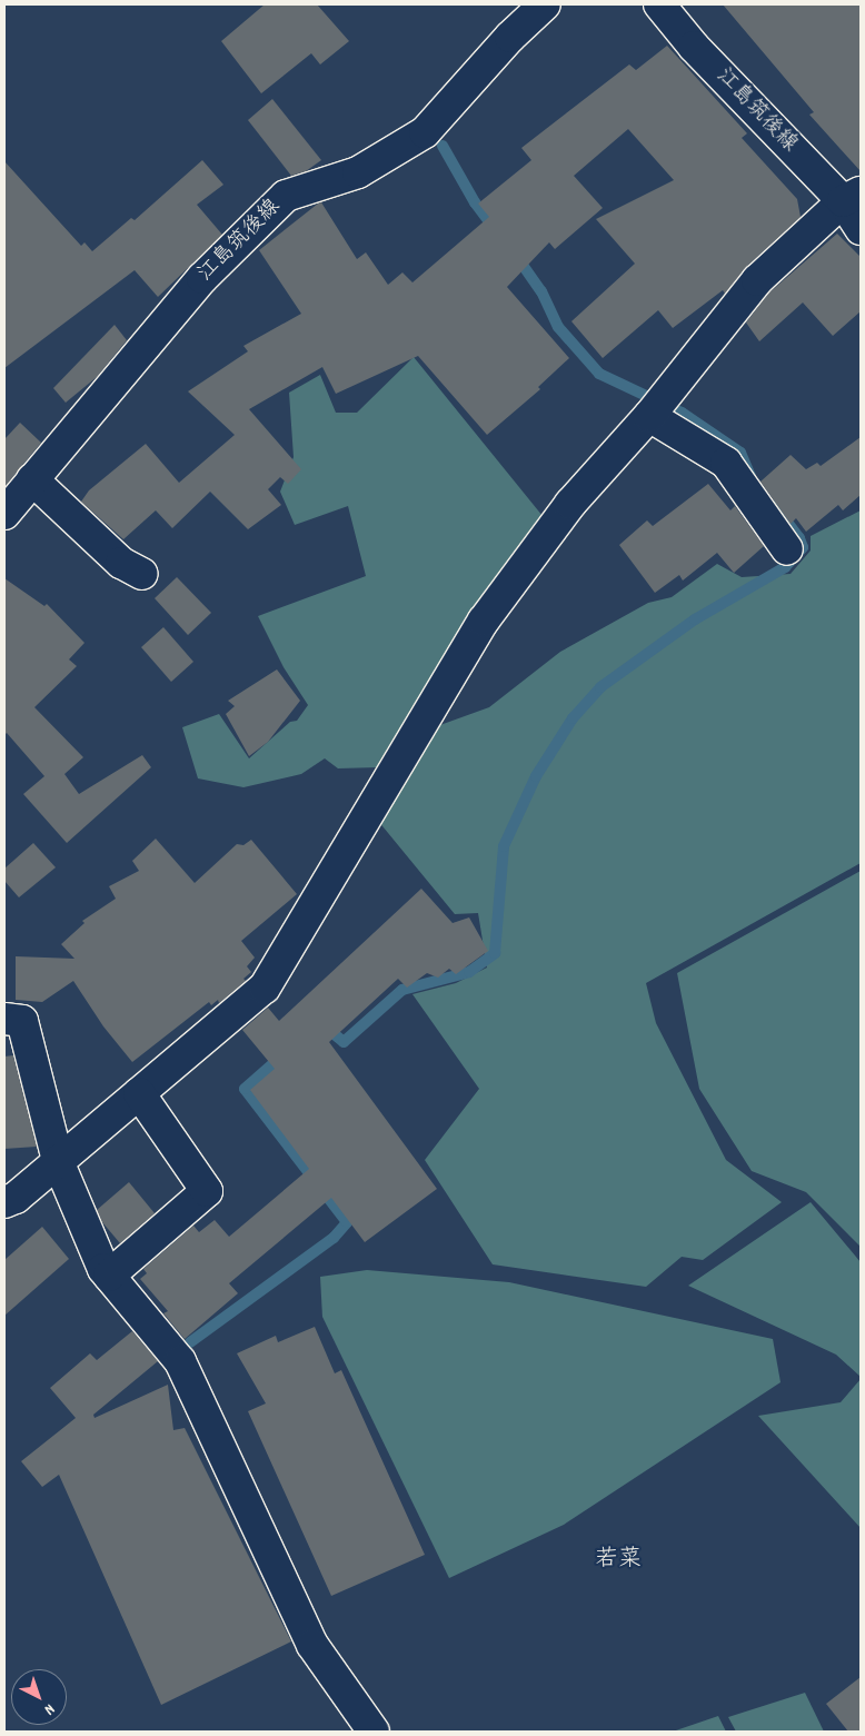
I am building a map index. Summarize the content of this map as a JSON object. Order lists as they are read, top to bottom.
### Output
{
  "streets": {
    "street": ["江島筑後線"]
  },
  "districts": ["若菜"],
  "north": "bottom right"
}
